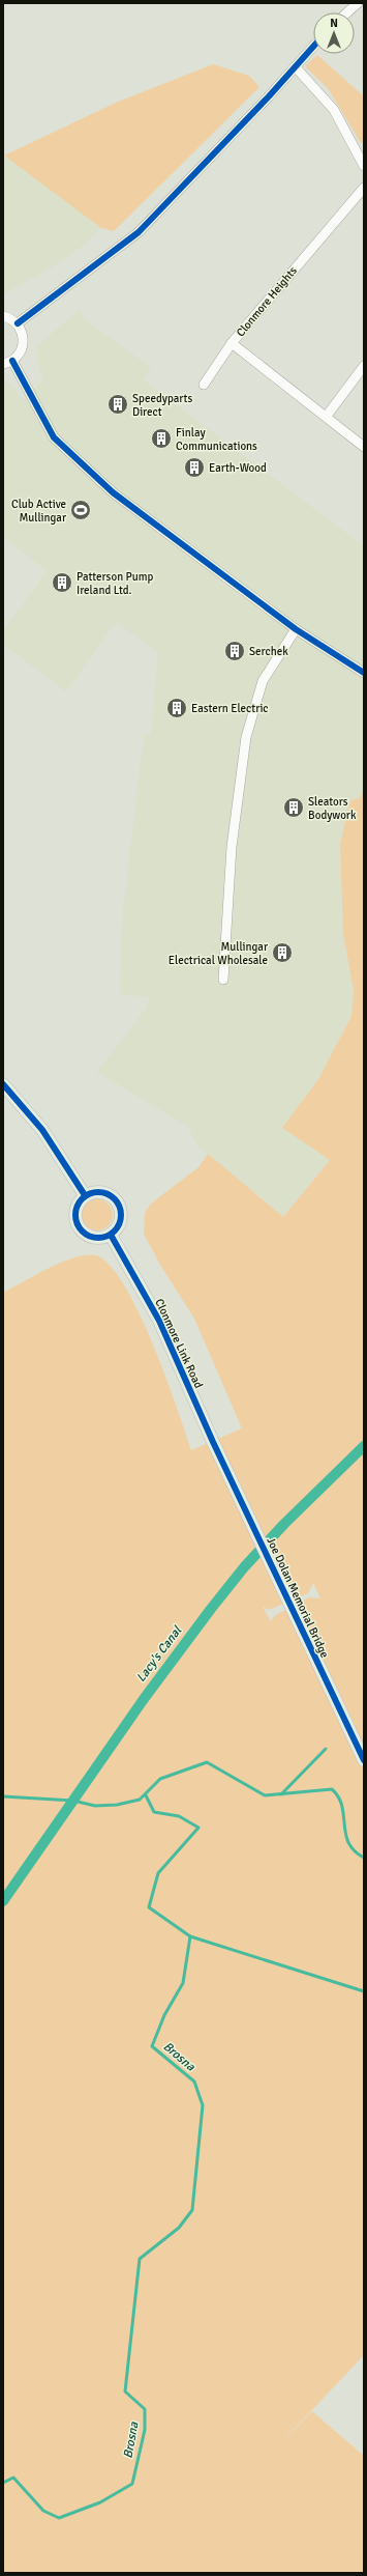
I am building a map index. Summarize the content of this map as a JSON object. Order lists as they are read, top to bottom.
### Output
{
  "streets": {
    "main road": ["Clonmore Link Road", "Joe Dolan Memorial Bridge"],
    "street": ["Clonmore Heights"]
  },
  "crossings": [
    ["Clonmore Link Road", "Joe Dolan Memorial Bridge"]
  ],
  "water": ["Lacy's Canal", "Brosna"],
  "places": {
    "building": [
      "Speedyparts Direct",
      "Finlay Communications",
      "Earth-Wood",
      "Patterson Pump Ireland Ltd.",
      "Serchek",
      "Eastern Electric",
      "Sleators Bodywork",
      "Mullingar Electrical Wholesale"
    ],
    "sports": ["Club Active Mullingar"]
  },
  "north": "top"
}
